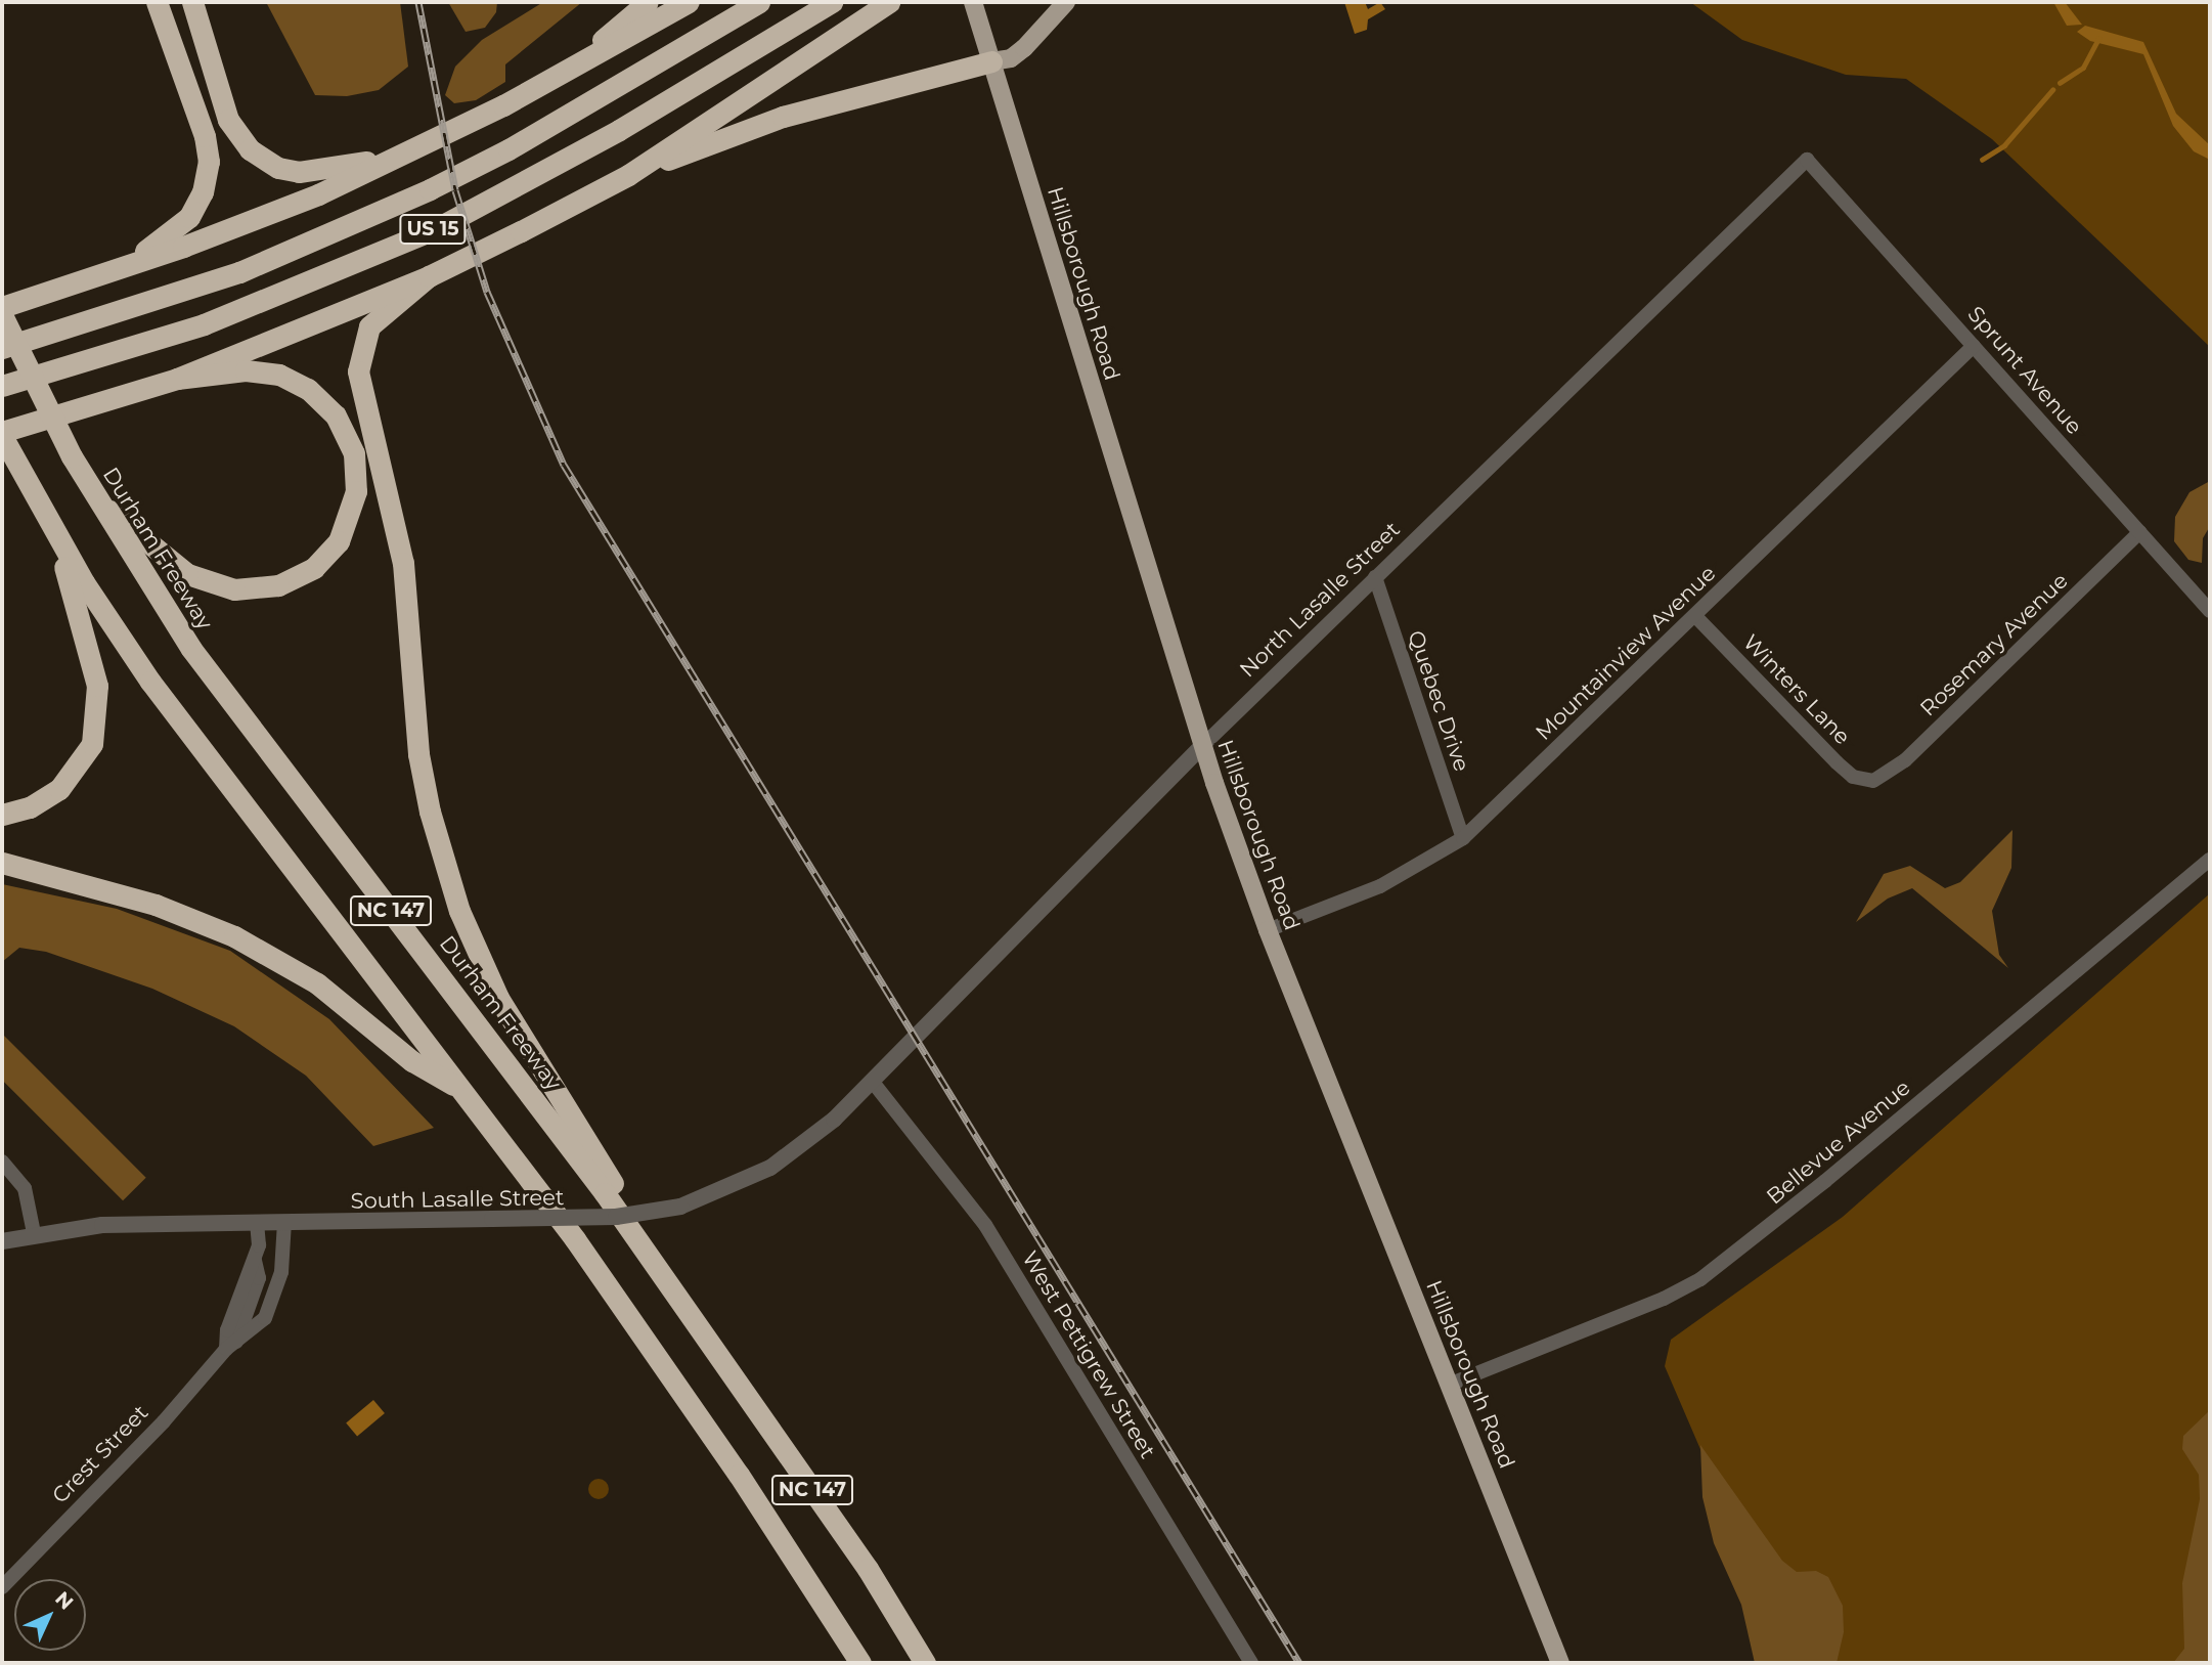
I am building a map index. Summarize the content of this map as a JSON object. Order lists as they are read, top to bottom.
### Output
{
  "streets": {
    "highway": ["US 15", "Durham Freeway", "NC 147"],
    "main road": ["Hillsborough Road"],
    "street": [
      "Sprunt Avenue",
      "North Lasalle Street",
      "Rosemary Avenue",
      "Mountainview Avenue",
      "Winters Lane",
      "Quebec Drive",
      "Bellevue Avenue",
      "South Lasalle Street",
      "West Pettigrew Street",
      "Crest Street"
    ]
  },
  "crossings": [
    ["Hillsborough Road", "North Lasalle Street"],
    ["Hillsborough Road", "Mountainview Avenue"],
    ["Hillsborough Road", "Bellevue Avenue"],
    ["Sprunt Avenue", "North Lasalle Street"],
    ["Sprunt Avenue", "Rosemary Avenue"],
    ["Sprunt Avenue", "Mountainview Avenue"],
    ["North Lasalle Street", "Quebec Drive"],
    ["North Lasalle Street", "South Lasalle Street"],
    ["North Lasalle Street", "West Pettigrew Street"],
    ["Rosemary Avenue", "Winters Lane"],
    ["Mountainview Avenue", "Winters Lane"],
    ["Mountainview Avenue", "Quebec Drive"],
    ["South Lasalle Street", "West Pettigrew Street"],
    ["South Lasalle Street", "Crest Street"]
  ],
  "north": "top right"
}
